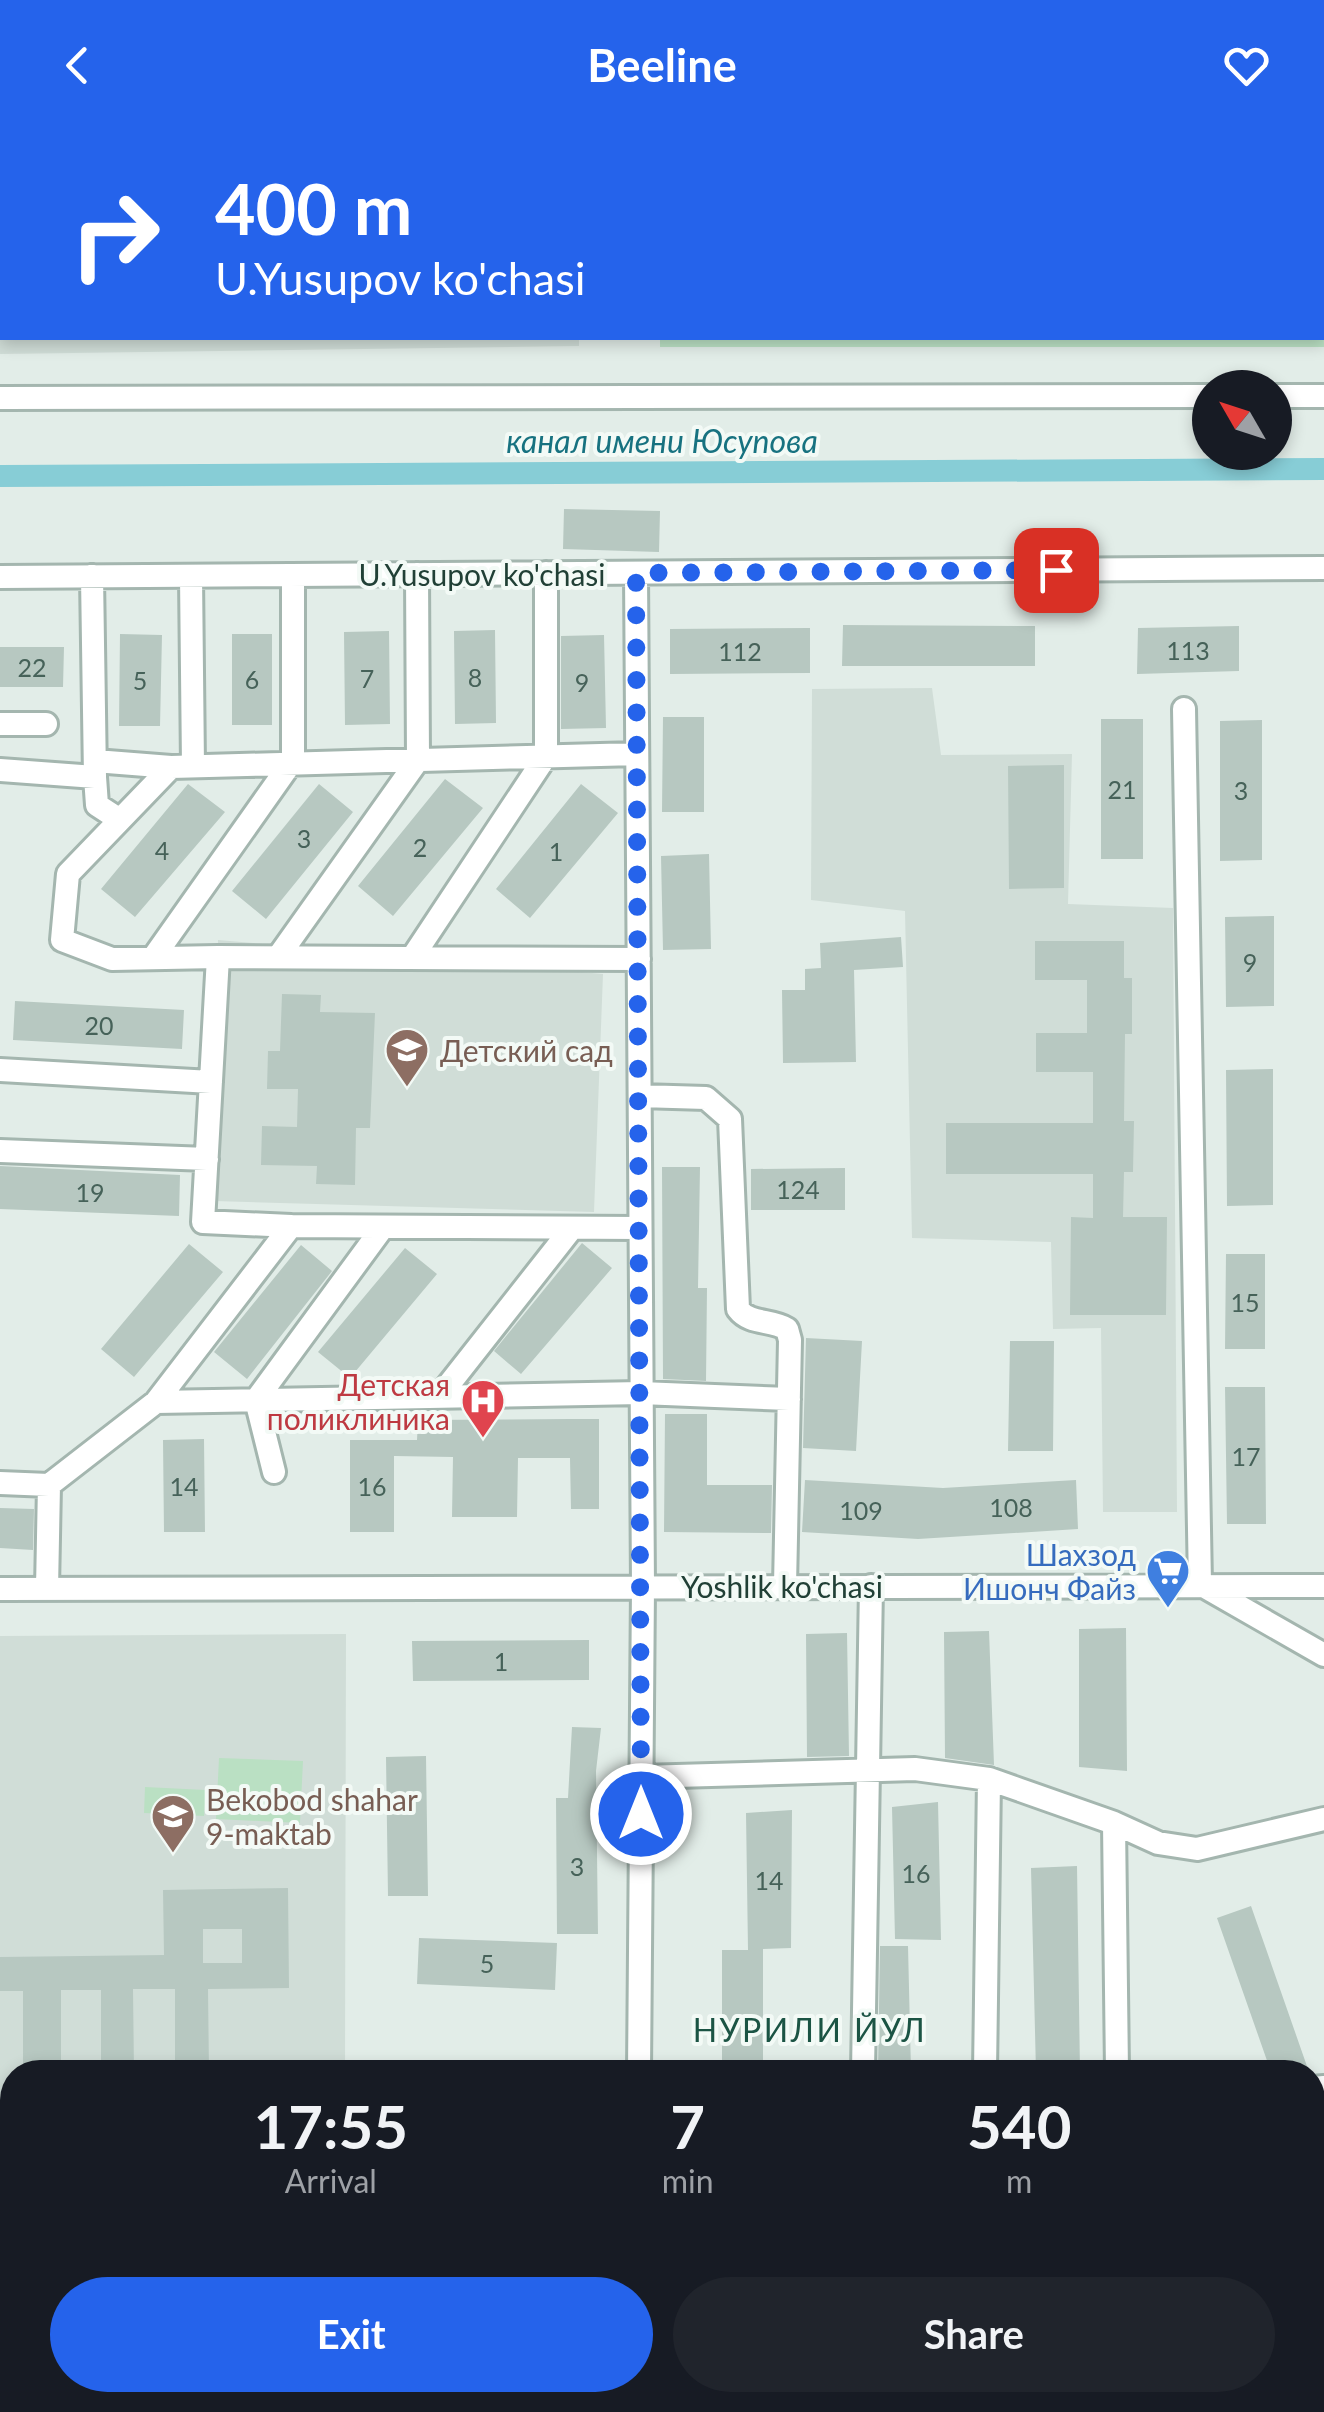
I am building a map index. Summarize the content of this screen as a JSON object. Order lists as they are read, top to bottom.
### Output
{
  "streets": {
    "street": ["U.Yusupov ko'chasi", "Yoshlik ko'chasi"]
  },
  "districts": ["НУРИЛИ ЙУЛ"],
  "water": ["канал имени Юсупова"],
  "places": {
    "school or university": ["Детский сад", "Bekobod shahar 9-maktab"],
    "hospital": ["Детская поликлиника"],
    "supermarket": ["Шахзод Ишонч Файз"]
  },
  "house_numbers": [
    "113",
    "112",
    "22",
    "8",
    "7",
    "6",
    "5",
    "9",
    "21",
    "3",
    "3",
    "2",
    "4",
    "1",
    "9",
    "20",
    "124",
    "19",
    "15",
    "17",
    "14",
    "16",
    "108",
    "109",
    "1",
    "3",
    "16",
    "14",
    "5"
  ],
  "north": "top left",
  "page": {
    "header": "Beeline",
    "turn": ["400 m", "U.Yusupov ko'chasi"],
    "eta": [
      "17:55",
      "Arrival",
      "7",
      "min",
      "540",
      "m"
    ],
    "buttons": ["Exit", "Share"]
  }
}
